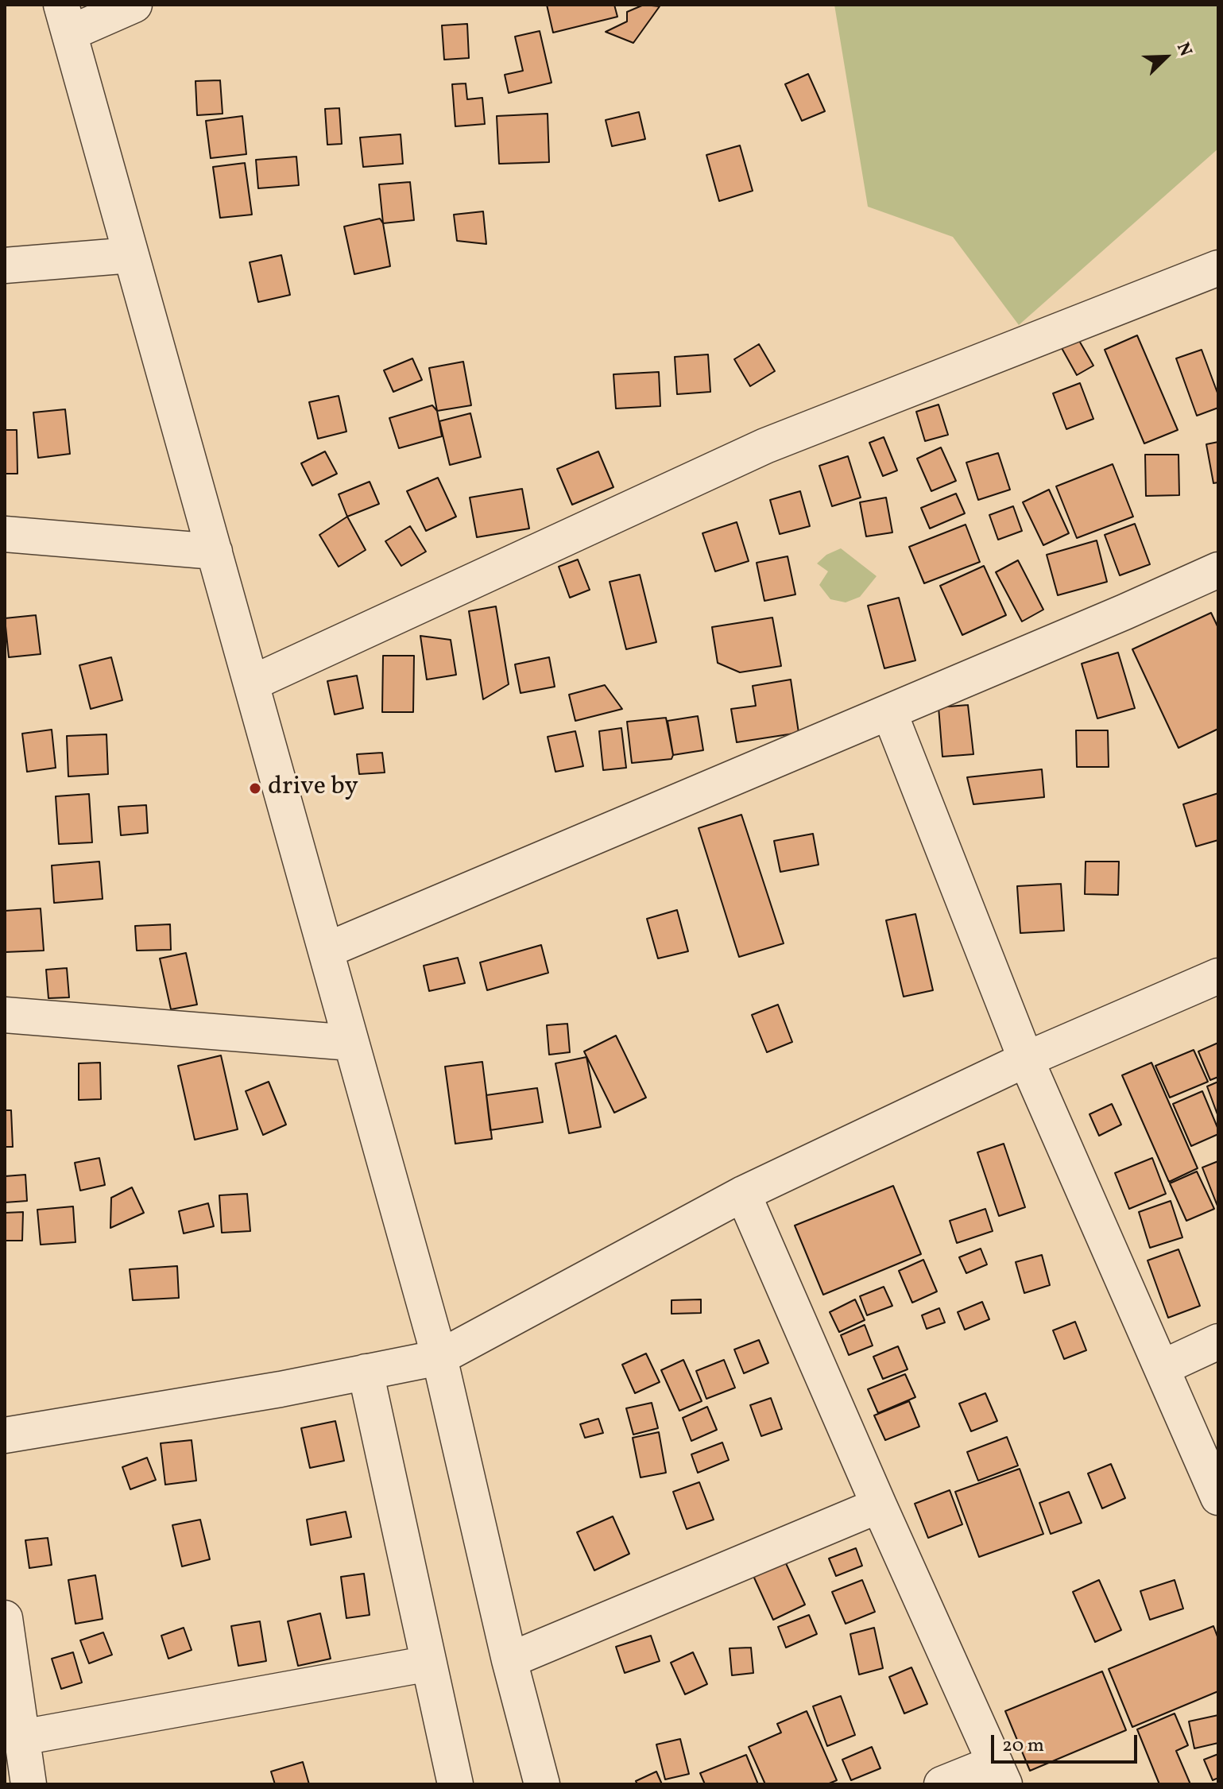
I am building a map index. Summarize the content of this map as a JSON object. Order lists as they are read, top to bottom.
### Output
{
  "places": ["drive by"],
  "scale_bar": "20 m",
  "north": "top right"
}
